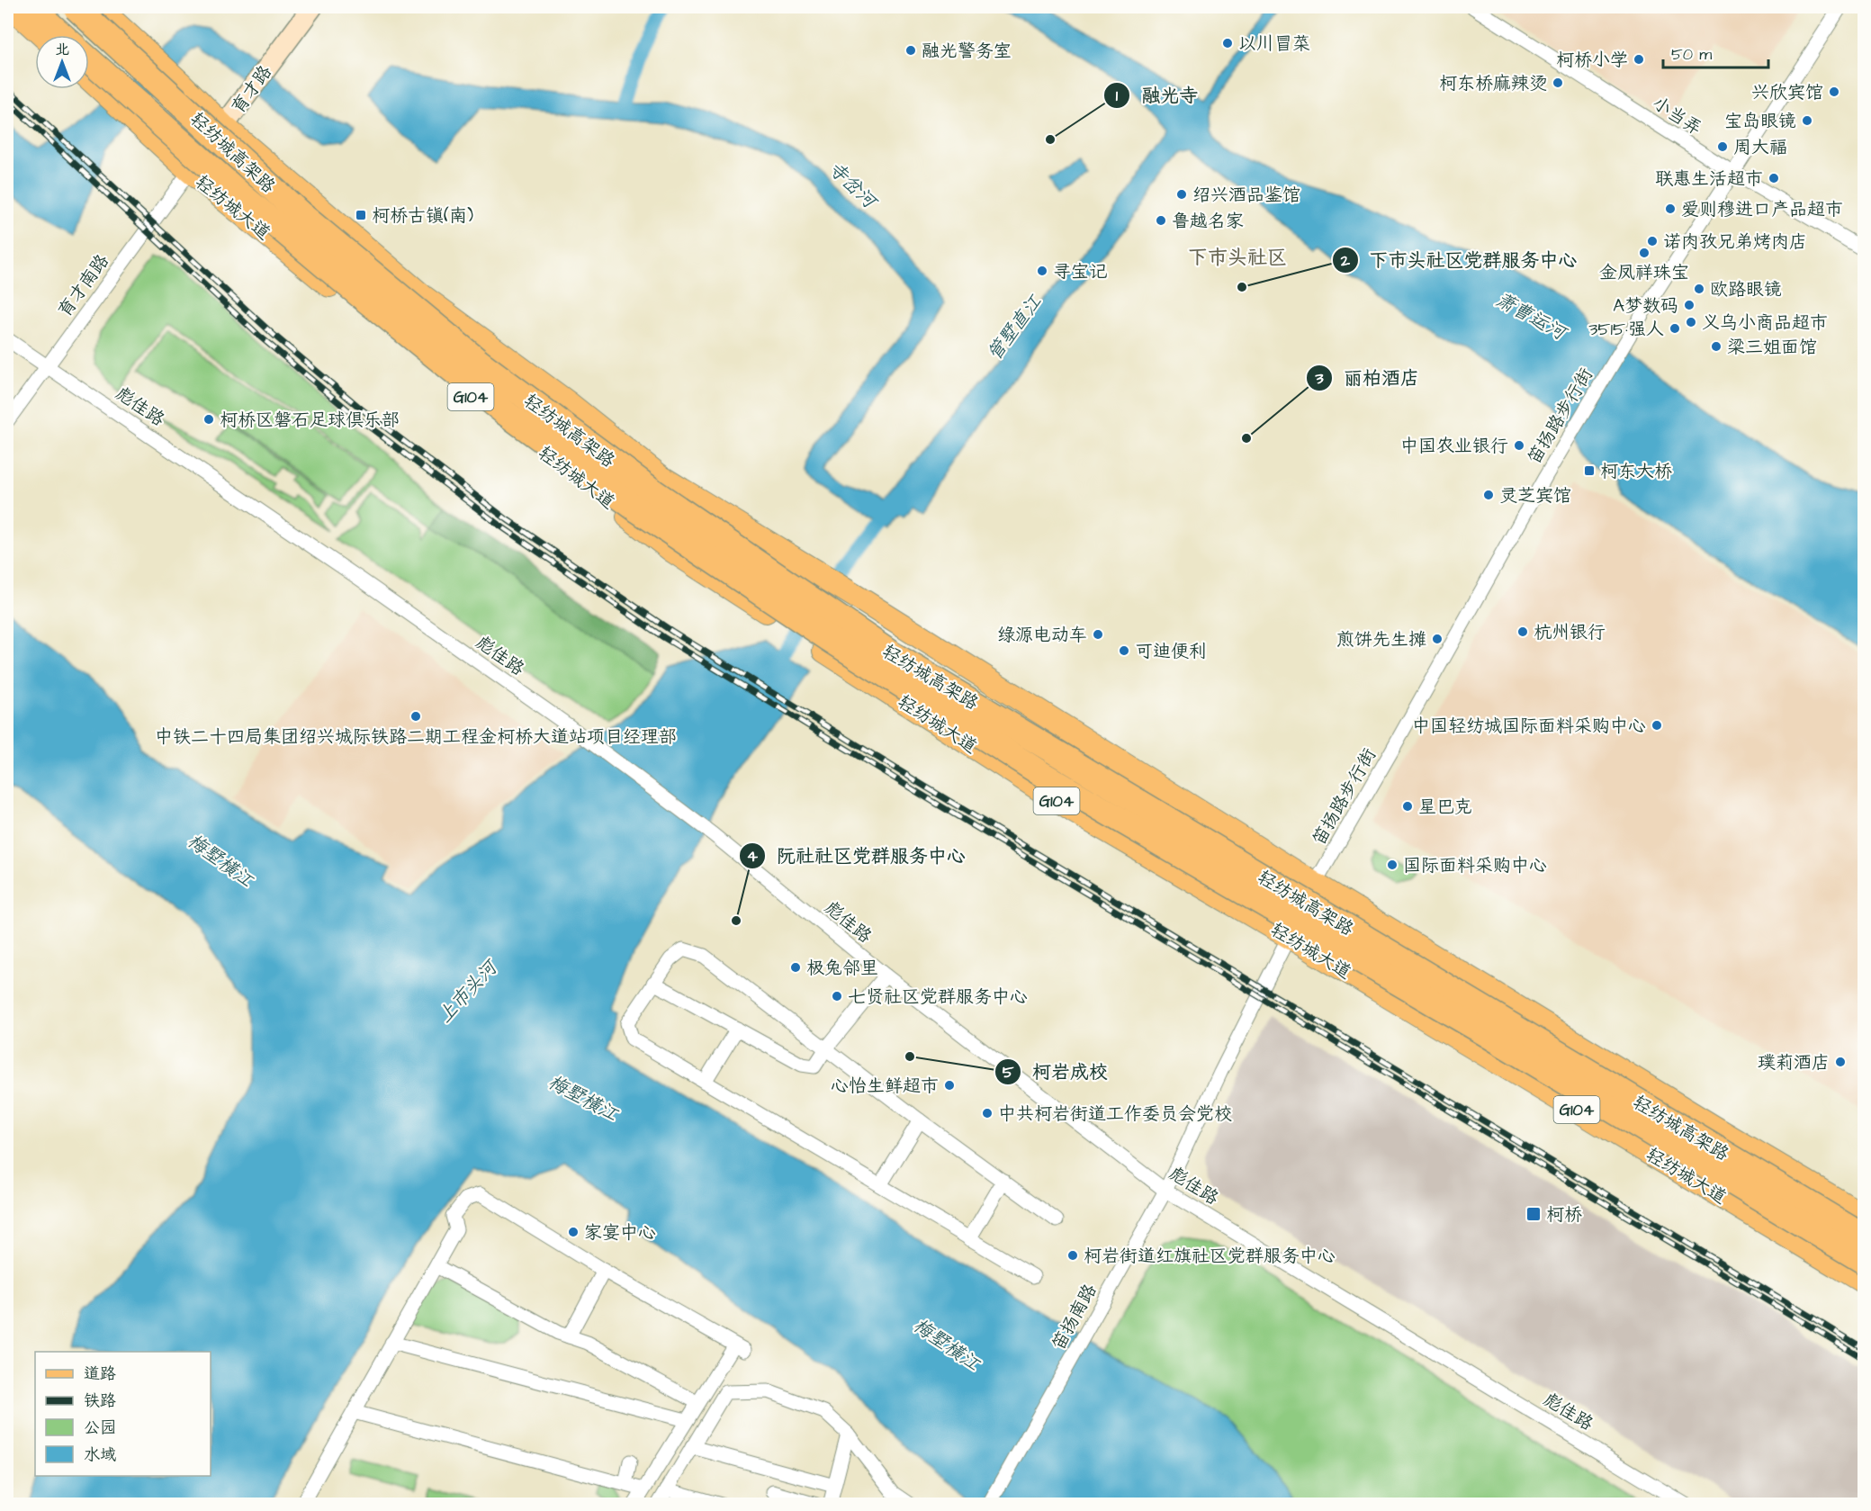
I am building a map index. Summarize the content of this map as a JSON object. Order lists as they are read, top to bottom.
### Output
{
  "streets": {
    "highway": ["轻纺城高架路"],
    "main road": ["轻纺城大道", "G104"],
    "street": [
      "育才路",
      "小当弄",
      "育才南路",
      "彪佳路",
      "笛扬路步行街",
      "笛扬南路"
    ]
  },
  "crossings": [
    ["育才路", "轻纺城大道"],
    ["育才路", "育才南路"],
    ["小当弄", "笛扬路步行街"],
    ["轻纺城大道", "育才南路"],
    ["轻纺城大道", "笛扬南路"],
    ["育才南路", "彪佳路"],
    ["彪佳路", "笛扬南路"],
    ["笛扬路步行街", "笛扬南路"]
  ],
  "districts": ["下市头社区"],
  "water": [
    "寺岔河",
    "萧曹运河",
    "管墅直江",
    "梅墅横江",
    "上市头河"
  ],
  "places": {
    "other": [
      "以川冒菜",
      "融光警务室",
      "柯桥小学",
      "柯东桥麻辣烫",
      "兴欣宾馆",
      "宝岛眼镜",
      "融光寺",
      "周大福",
      "联惠生活超市",
      "绍兴酒品鉴馆",
      "爱则穆进口产品超市",
      "鲁越名家",
      "诺肉孜兄弟烤肉店",
      "金凤祥珠宝",
      "寻宝记",
      "下市头社区党群服务中心",
      "欧路眼镜",
      "A梦数码",
      "义乌小商品超市",
      "3515·强人",
      "梁三姐面馆",
      "柯桥区磐石足球俱乐部",
      "丽柏酒店",
      "中国农业银行",
      "灵芝宾馆",
      "杭州银行",
      "绿源电动车",
      "煎饼先生摊",
      "可迪便利",
      "中铁二十四局集团绍兴城际铁路二期工程金柯桥大道站项目经理部",
      "中国轻纺城国际面料采购中心",
      "星巴克",
      "国际面料采购中心",
      "阮社社区党群服务中心",
      "极兔邻里",
      "七贤社区党群服务中心",
      "柯岩成校",
      "璞莉酒店",
      "心怡生鲜超市",
      "中共柯岩街道工作委员会党校",
      "家宴中心",
      "柯岩街道红旗社区党群服务中心"
    ],
    "transit": ["柯桥古镇(南)", "柯东大桥", "柯桥"]
  },
  "legend": [
    "道路",
    "铁路",
    "公园",
    "水域"
  ],
  "scale_bar": "50 m",
  "north": "top"
}
